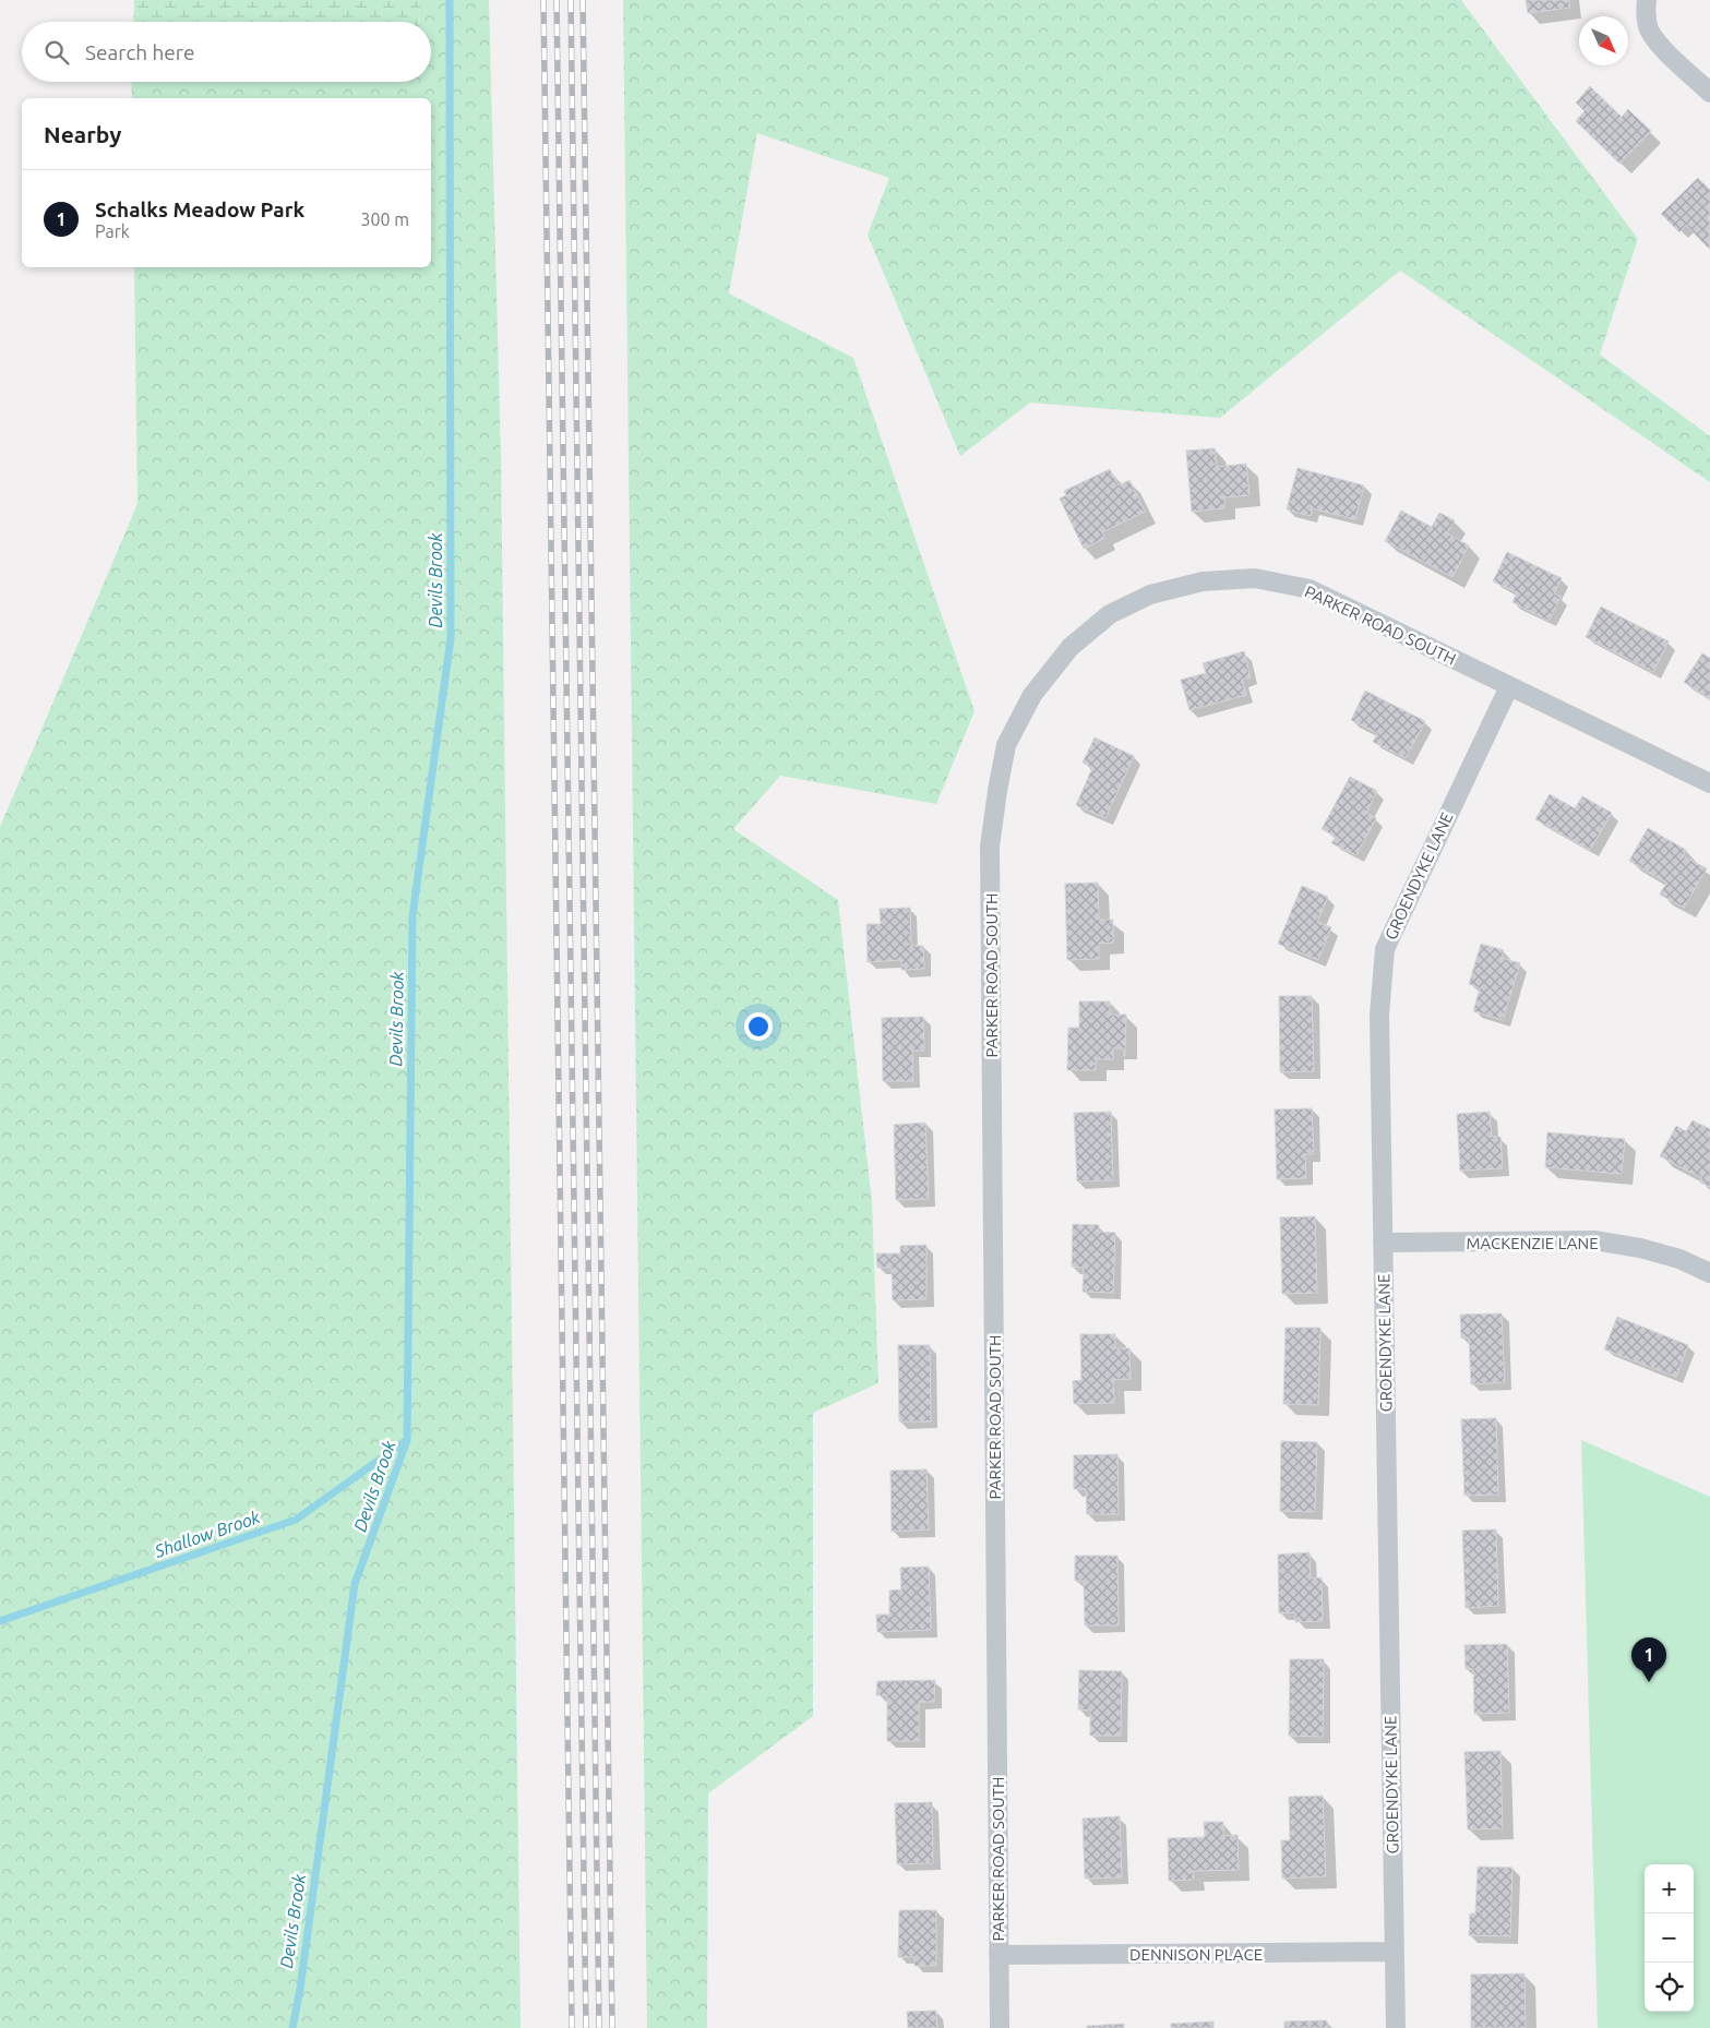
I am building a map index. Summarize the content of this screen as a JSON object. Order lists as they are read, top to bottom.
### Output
{
  "streets": {
    "street": [
      "PARKER ROAD SOUTH",
      "GROENDYKE LANE",
      "MACKENZIE LANE",
      "DENNISON PLACE"
    ]
  },
  "crossings": [
    ["PARKER ROAD SOUTH", "GROENDYKE LANE"],
    ["PARKER ROAD SOUTH", "DENNISON PLACE"],
    ["GROENDYKE LANE", "MACKENZIE LANE"],
    ["GROENDYKE LANE", "DENNISON PLACE"]
  ],
  "water": ["Devils Brook", "Shallow Brook"],
  "north": "bottom right",
  "page": {
    "search": "Search here",
    "heading": "Nearby",
    "list": [
      {
        "mark": "1",
        "name": "Schalks Meadow Park",
        "note": "Park",
        "value": "300 m"
      }
    ],
    "pins": "1",
    "map_buttons": ["+", "−"]
  }
}
